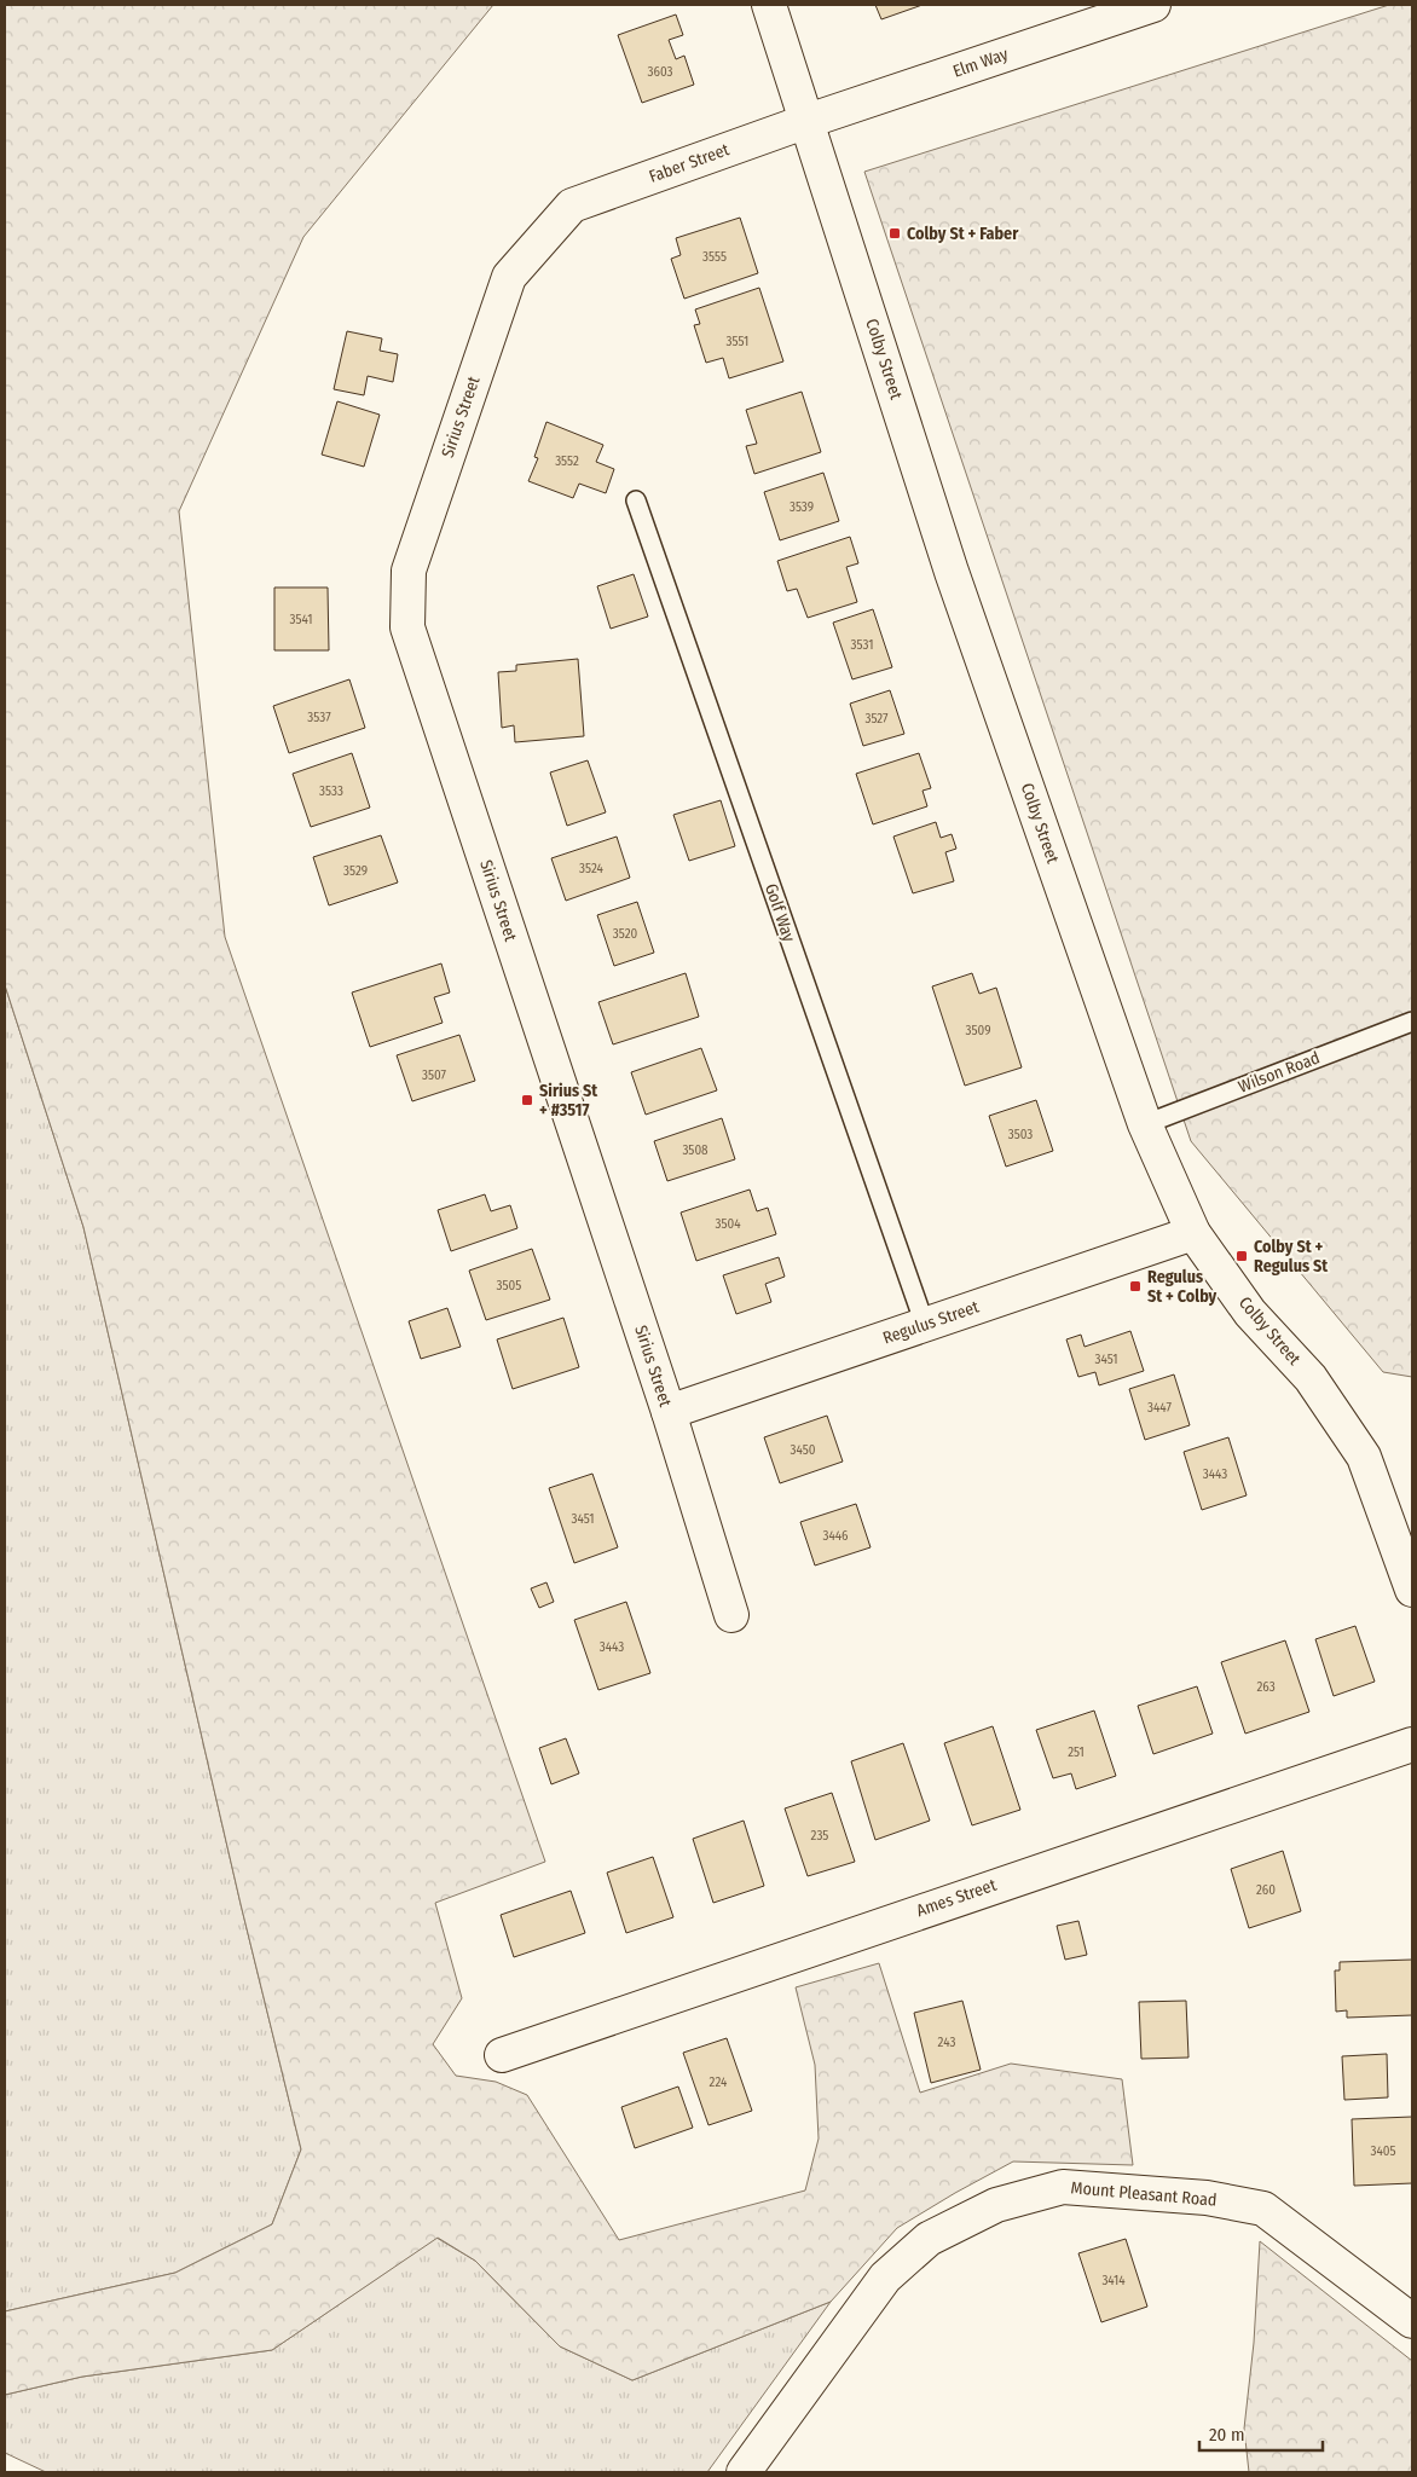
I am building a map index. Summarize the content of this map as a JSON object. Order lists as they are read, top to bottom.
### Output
{
  "streets": {
    "street": [
      "Elm Way",
      "Faber Street",
      "Colby Street",
      "Sirius Street",
      "Regulus Street",
      "Ames Street",
      "Mount Pleasant Road"
    ],
    "lane": ["Golf Way", "Wilson Road"]
  },
  "crossings": [
    ["Elm Way", "Faber Street"],
    ["Elm Way", "Colby Street"],
    ["Faber Street", "Colby Street"],
    ["Faber Street", "Sirius Street"],
    ["Colby Street", "Wilson Road"],
    ["Colby Street", "Regulus Street"],
    ["Sirius Street", "Regulus Street"],
    ["Golf Way", "Regulus Street"]
  ],
  "places": {
    "transit": [
      "Colby St + Faber",
      "Sirius St + #3517",
      "Colby St + Regulus St",
      "Regulus St + Colby"
    ]
  },
  "house_numbers": [
    "3603",
    "3555",
    "3551",
    "3552",
    "3539",
    "3541",
    "3531",
    "3537",
    "3527",
    "3533",
    "3524",
    "3529",
    "3520",
    "3509",
    "3507",
    "3503",
    "3508",
    "3504",
    "3505",
    "3451",
    "3447",
    "3450",
    "3443",
    "3451",
    "3446",
    "3443",
    "263",
    "251",
    "235",
    "260",
    "243",
    "224",
    "3405",
    "3414"
  ],
  "scale_bar": "20 m"
}
